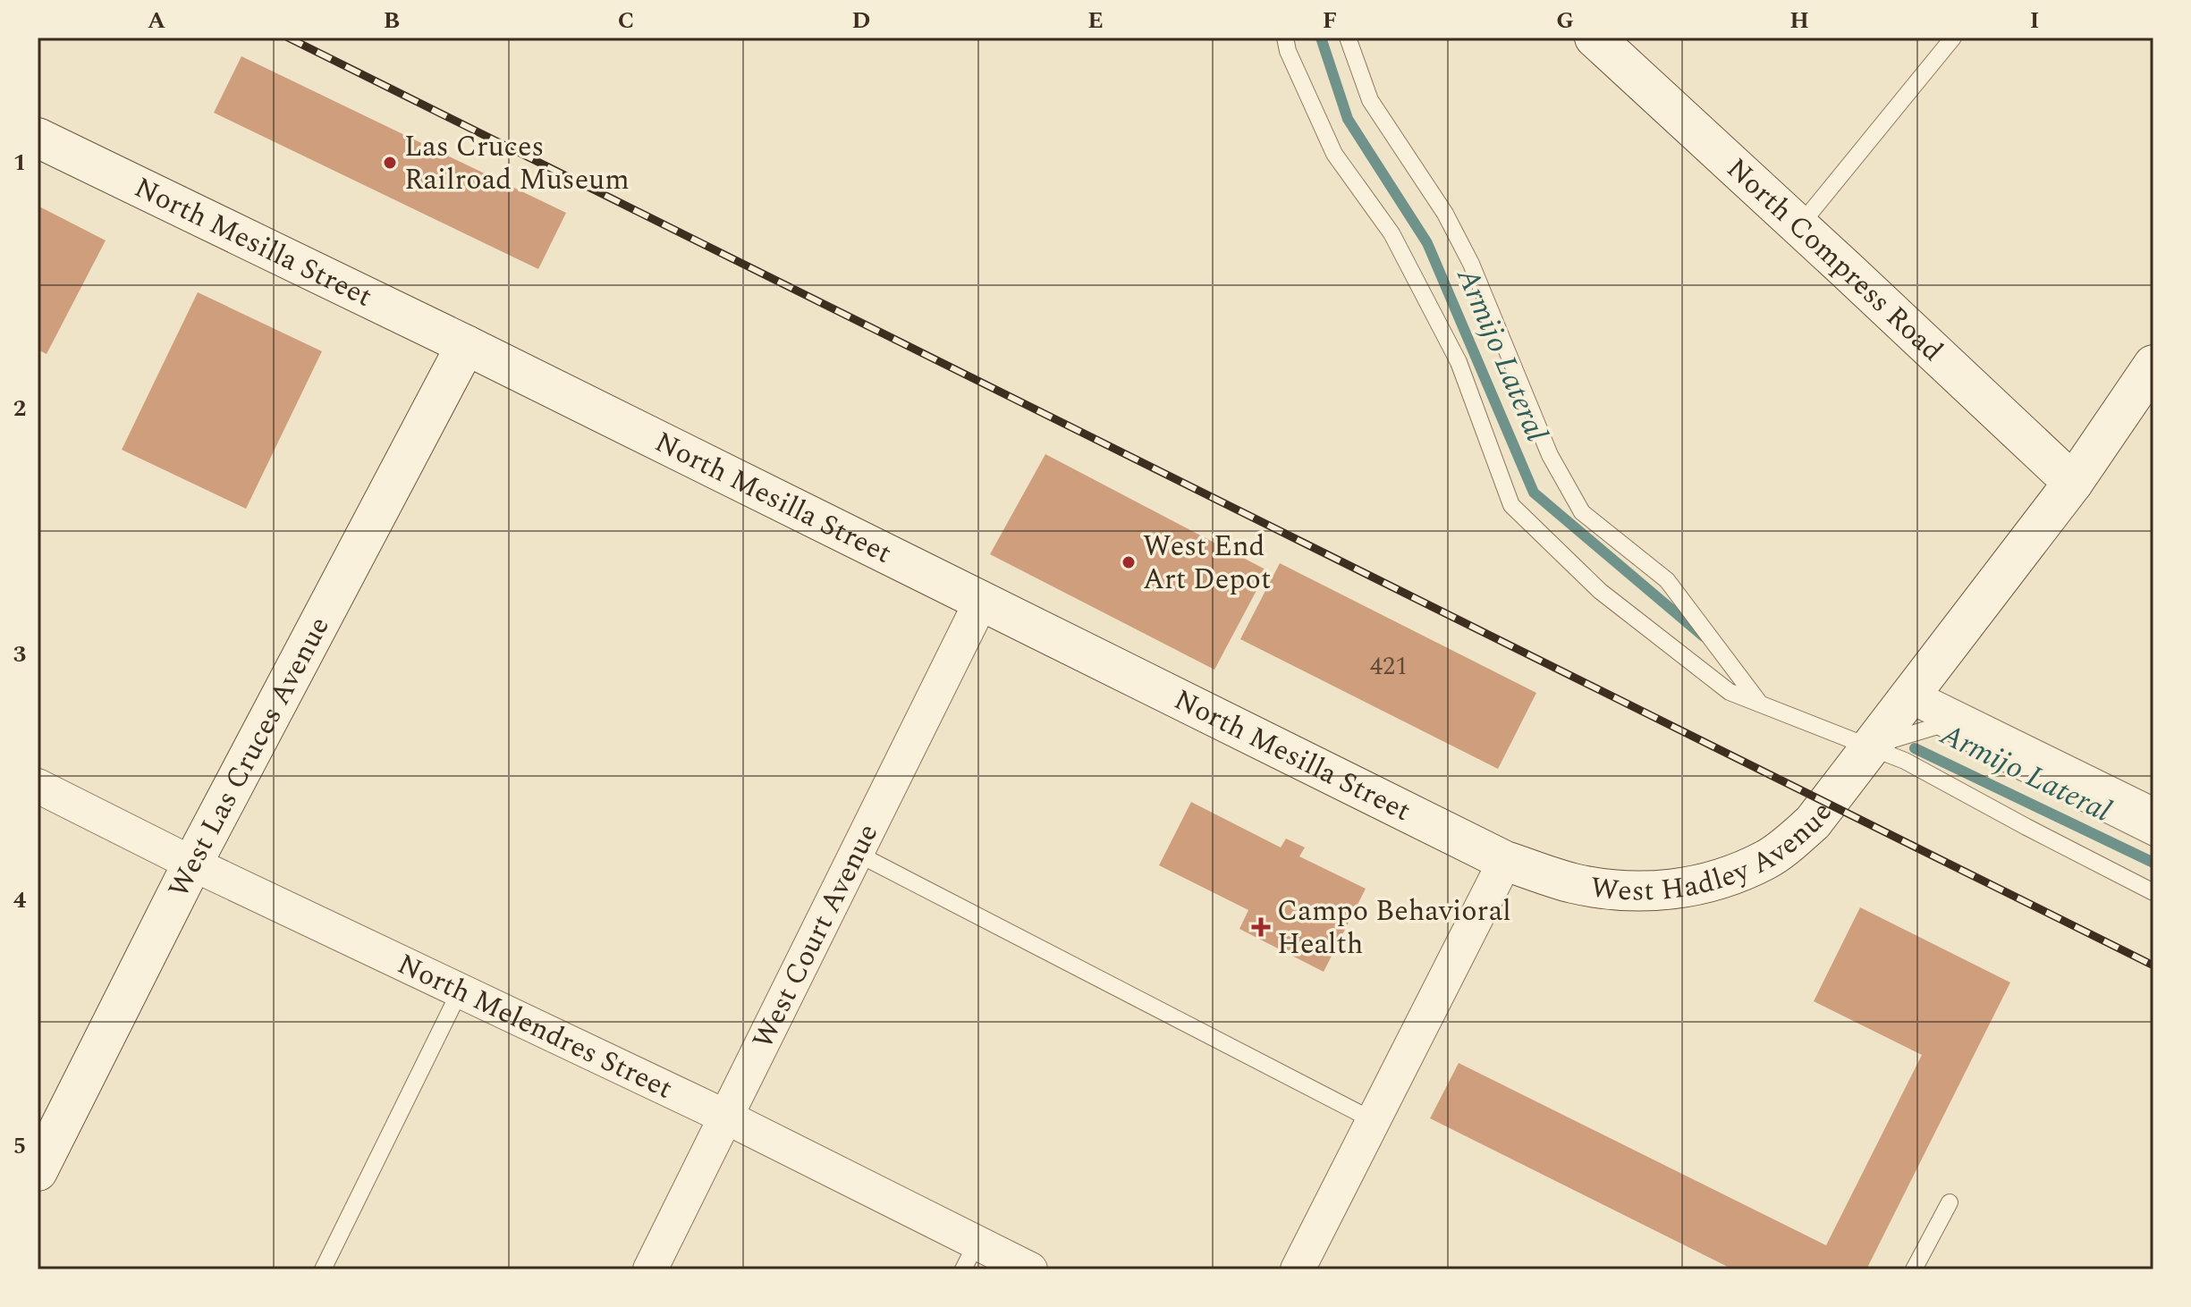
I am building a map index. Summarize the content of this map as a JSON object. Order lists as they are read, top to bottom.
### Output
{
  "streets": {
    "street": [
      "North Mesilla Street",
      "North Compress Road",
      "West Las Cruces Avenue",
      "West Hadley Avenue",
      "West Court Avenue",
      "North Melendres Street"
    ]
  },
  "crossings": [
    ["North Mesilla Street", "West Las Cruces Avenue"],
    ["North Mesilla Street", "West Hadley Avenue"],
    ["North Mesilla Street", "West Court Avenue"],
    ["North Compress Road", "West Hadley Avenue"],
    ["West Las Cruces Avenue", "North Melendres Street"],
    ["West Court Avenue", "North Melendres Street"]
  ],
  "water": ["Armijo Lateral"],
  "places": {
    "other": ["Las Cruces Railroad Museum", "West End Art Depot"],
    "health": ["Campo Behavioral Health"]
  },
  "house_numbers": ["421"],
  "grid": {
    "columns": [
      "A",
      "B",
      "C",
      "D",
      "E",
      "F",
      "G",
      "H",
      "I"
    ],
    "rows": [
      "1",
      "2",
      "3",
      "4",
      "5"
    ]
  }
}
